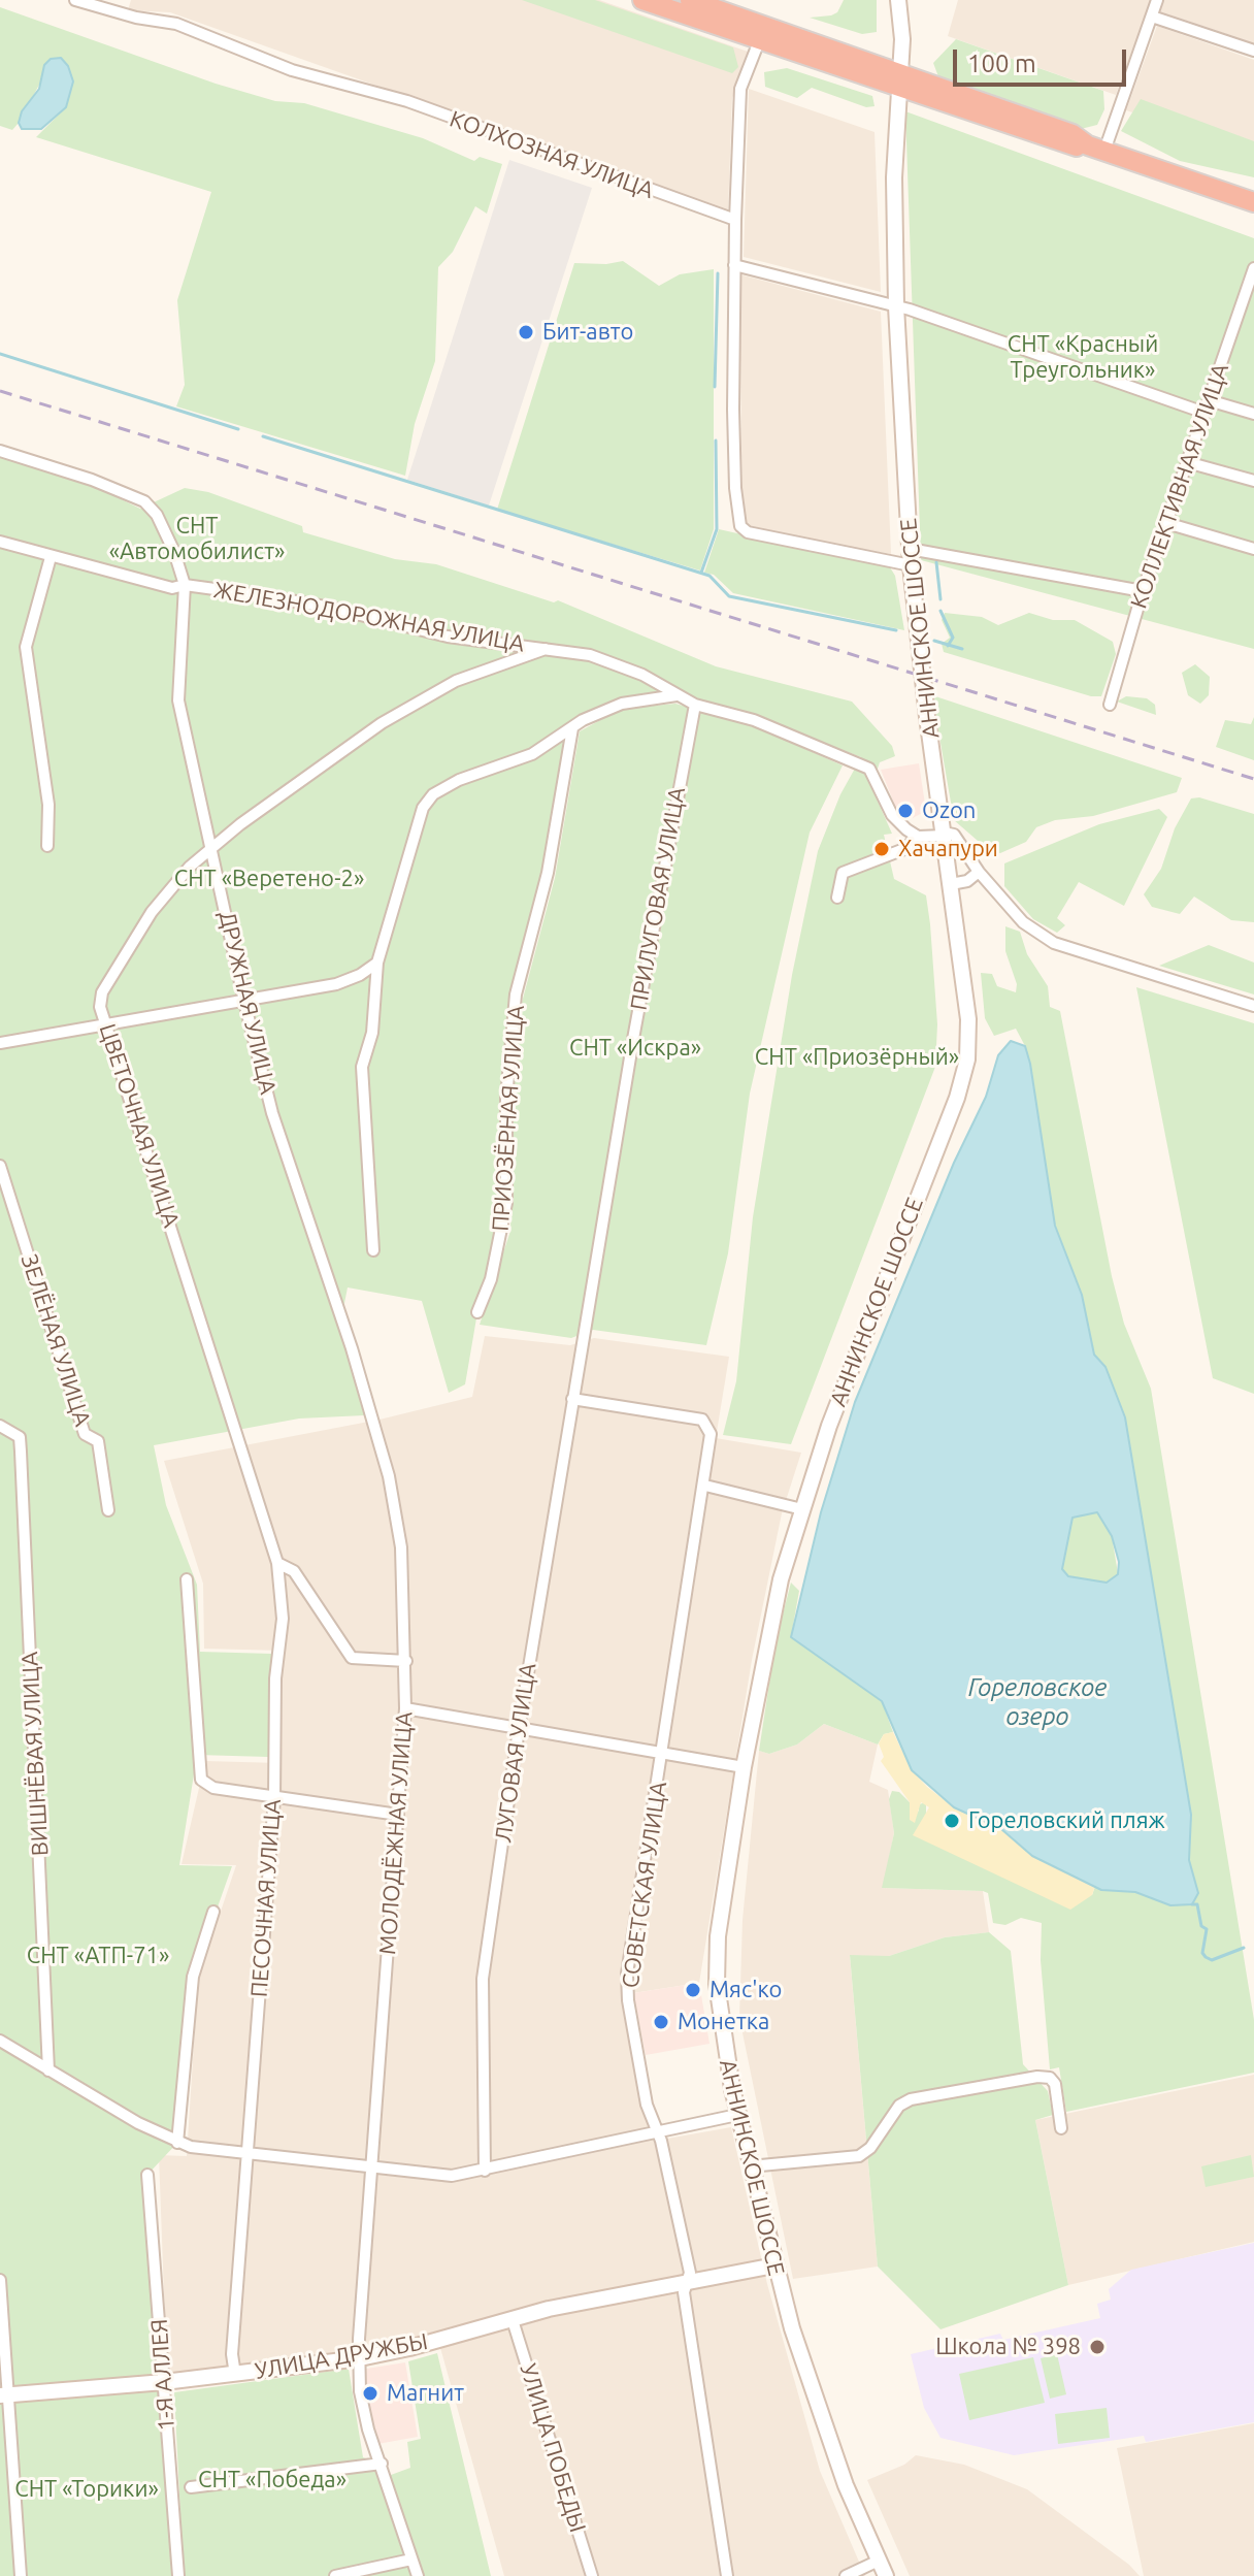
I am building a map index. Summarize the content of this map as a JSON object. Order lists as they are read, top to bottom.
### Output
{
  "streets": {
    "main road": ["АННИНСКОЕ ШОССЕ", "УЛИЦА ДРУЖБЫ"],
    "street": [
      "КОЛХОЗНАЯ УЛИЦА",
      "КОЛЛЕКТИВНАЯ УЛИЦА",
      "ЖЕЛЕЗНОДОРОЖНАЯ УЛИЦА",
      "ПРИЛУГОВАЯ УЛИЦА",
      "ДРУЖНАЯ УЛИЦА",
      "ПРИОЗЁРНАЯ УЛИЦА",
      "ЦВЕТОЧНАЯ УЛИЦА",
      "ЗЕЛЁНАЯ УЛИЦА",
      "ЛУГОВАЯ УЛИЦА",
      "ВИШНЁВАЯ УЛИЦА",
      "МОЛОДЁЖНАЯ УЛИЦА",
      "СОВЕТСКАЯ УЛИЦА",
      "ПЕСОЧНАЯ УЛИЦА",
      "1-Я АЛЛЕЯ",
      "УЛИЦА ПОБЕДЫ"
    ]
  },
  "crossings": [
    ["ЖЕЛЕЗНОДОРОЖНАЯ УЛИЦА", "ПРИЛУГОВАЯ УЛИЦА"],
    ["ЖЕЛЕЗНОДОРОЖНАЯ УЛИЦА", "ДРУЖНАЯ УЛИЦА"],
    ["ЖЕЛЕЗНОДОРОЖНАЯ УЛИЦА", "ЦВЕТОЧНАЯ УЛИЦА"],
    ["АННИНСКОЕ ШОССЕ", "УЛИЦА ДРУЖБЫ"],
    ["ПРИЛУГОВАЯ УЛИЦА", "ЛУГОВАЯ УЛИЦА"],
    ["ДРУЖНАЯ УЛИЦА", "ЦВЕТОЧНАЯ УЛИЦА"],
    ["ДРУЖНАЯ УЛИЦА", "МОЛОДЁЖНАЯ УЛИЦА"],
    ["ЦВЕТОЧНАЯ УЛИЦА", "ПЕСОЧНАЯ УЛИЦА"],
    ["ЛУГОВАЯ УЛИЦА", "СОВЕТСКАЯ УЛИЦА"],
    ["МОЛОДЁЖНАЯ УЛИЦА", "УЛИЦА ДРУЖБЫ"],
    ["СОВЕТСКАЯ УЛИЦА", "УЛИЦА ДРУЖБЫ"],
    ["ПЕСОЧНАЯ УЛИЦА", "УЛИЦА ДРУЖБЫ"],
    ["УЛИЦА ДРУЖБЫ", "1-Я АЛЛЕЯ"],
    ["УЛИЦА ДРУЖБЫ", "УЛИЦА ПОБЕДЫ"]
  ],
  "water": ["Гореловское озеро"],
  "parks": [
    "СНТ «Красный Треугольник»",
    "СНТ «Автомобилист»",
    "СНТ «Веретено-2»",
    "СНТ «Искра»",
    "СНТ «Приозёрный»",
    "СНТ «АТП-71»",
    "СНТ «Победа»",
    "СНТ «Торики»"
  ],
  "places": [
    "Бит-авто",
    "Ozon",
    "Хачапури",
    "Гореловский пляж",
    "Мяс'ко",
    "Монетка",
    "Школа № 398",
    "Магнит"
  ],
  "scale_bar": "100 m"
}
